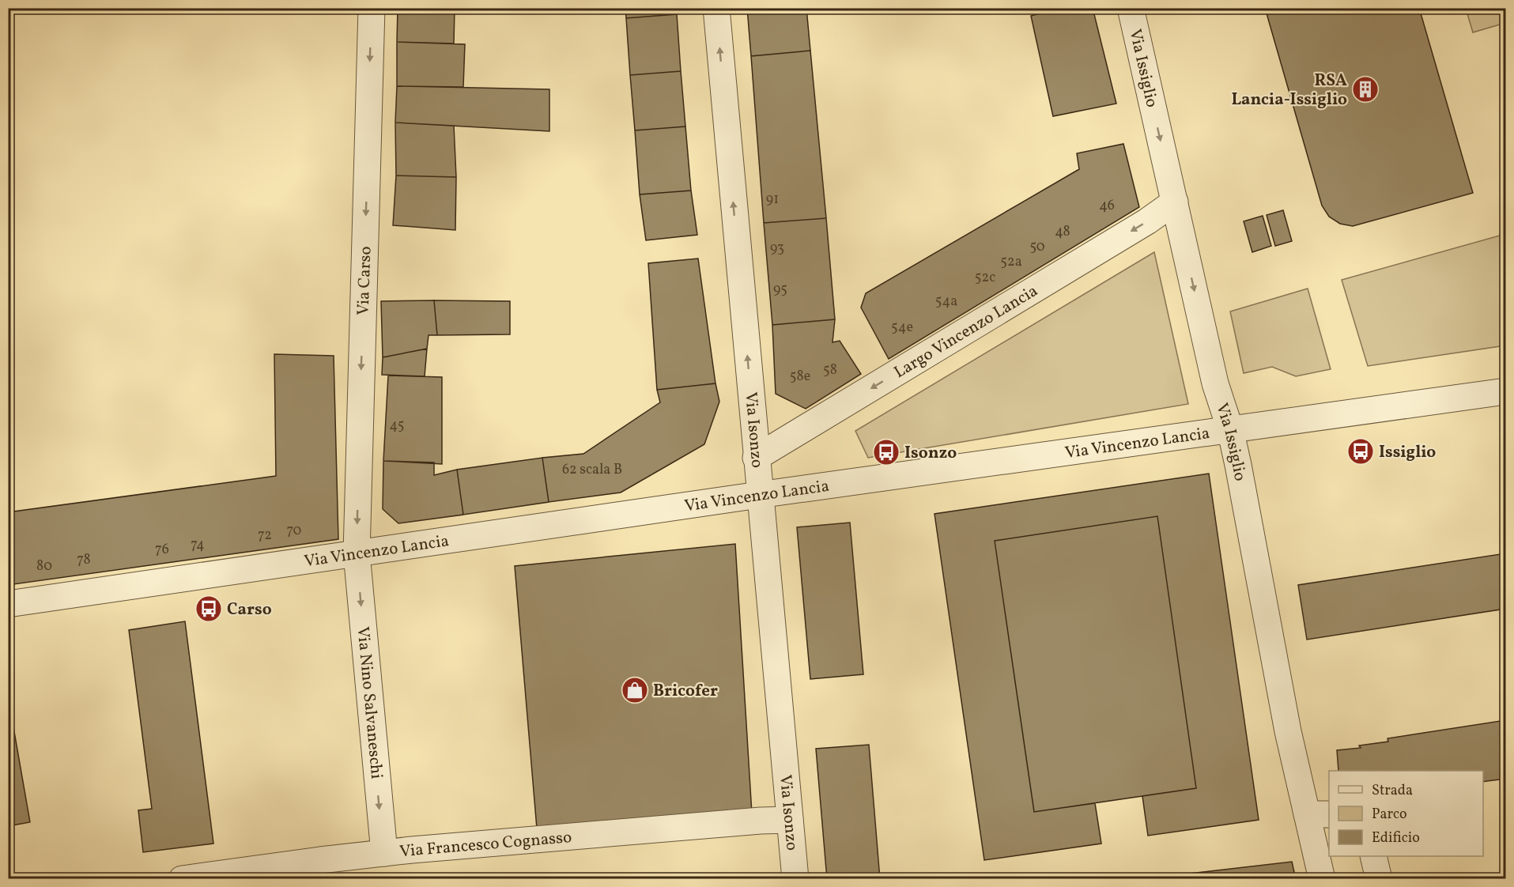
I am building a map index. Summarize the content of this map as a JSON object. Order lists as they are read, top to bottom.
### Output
{
  "streets": {
    "street": [
      "Via Issiglio",
      "Via Carso",
      "Largo Vincenzo Lancia",
      "Via Isonzo",
      "Via Vincenzo Lancia",
      "Via Nino Salvaneschi",
      "Via Francesco Cognasso"
    ]
  },
  "crossings": [
    ["Via Issiglio", "Largo Vincenzo Lancia"],
    ["Via Issiglio", "Via Vincenzo Lancia"],
    ["Via Carso", "Via Vincenzo Lancia"],
    ["Via Carso", "Via Nino Salvaneschi"],
    ["Largo Vincenzo Lancia", "Via Isonzo"],
    ["Via Isonzo", "Via Vincenzo Lancia"],
    ["Via Isonzo", "Via Francesco Cognasso"],
    ["Via Vincenzo Lancia", "Via Nino Salvaneschi"],
    ["Via Nino Salvaneschi", "Via Francesco Cognasso"]
  ],
  "one_way": [
    "Via Issiglio",
    "Via Carso",
    "Largo Vincenzo Lancia",
    "Via Isonzo",
    "Via Nino Salvaneschi"
  ],
  "places": {
    "building": ["RSA Lancia-Issiglio"],
    "bus stop": ["Issiglio", "Isonzo", "Carso"],
    "shop": ["Bricofer"]
  },
  "house_numbers": [
    "91",
    "46",
    "48",
    "50",
    "93",
    "52a",
    "52c",
    "95",
    "54a",
    "54e",
    "58",
    "58e",
    "45",
    "62 scala B",
    "70",
    "72",
    "74",
    "76",
    "78",
    "80"
  ],
  "legend": ["Strada", "Parco", "Edificio"]
}
